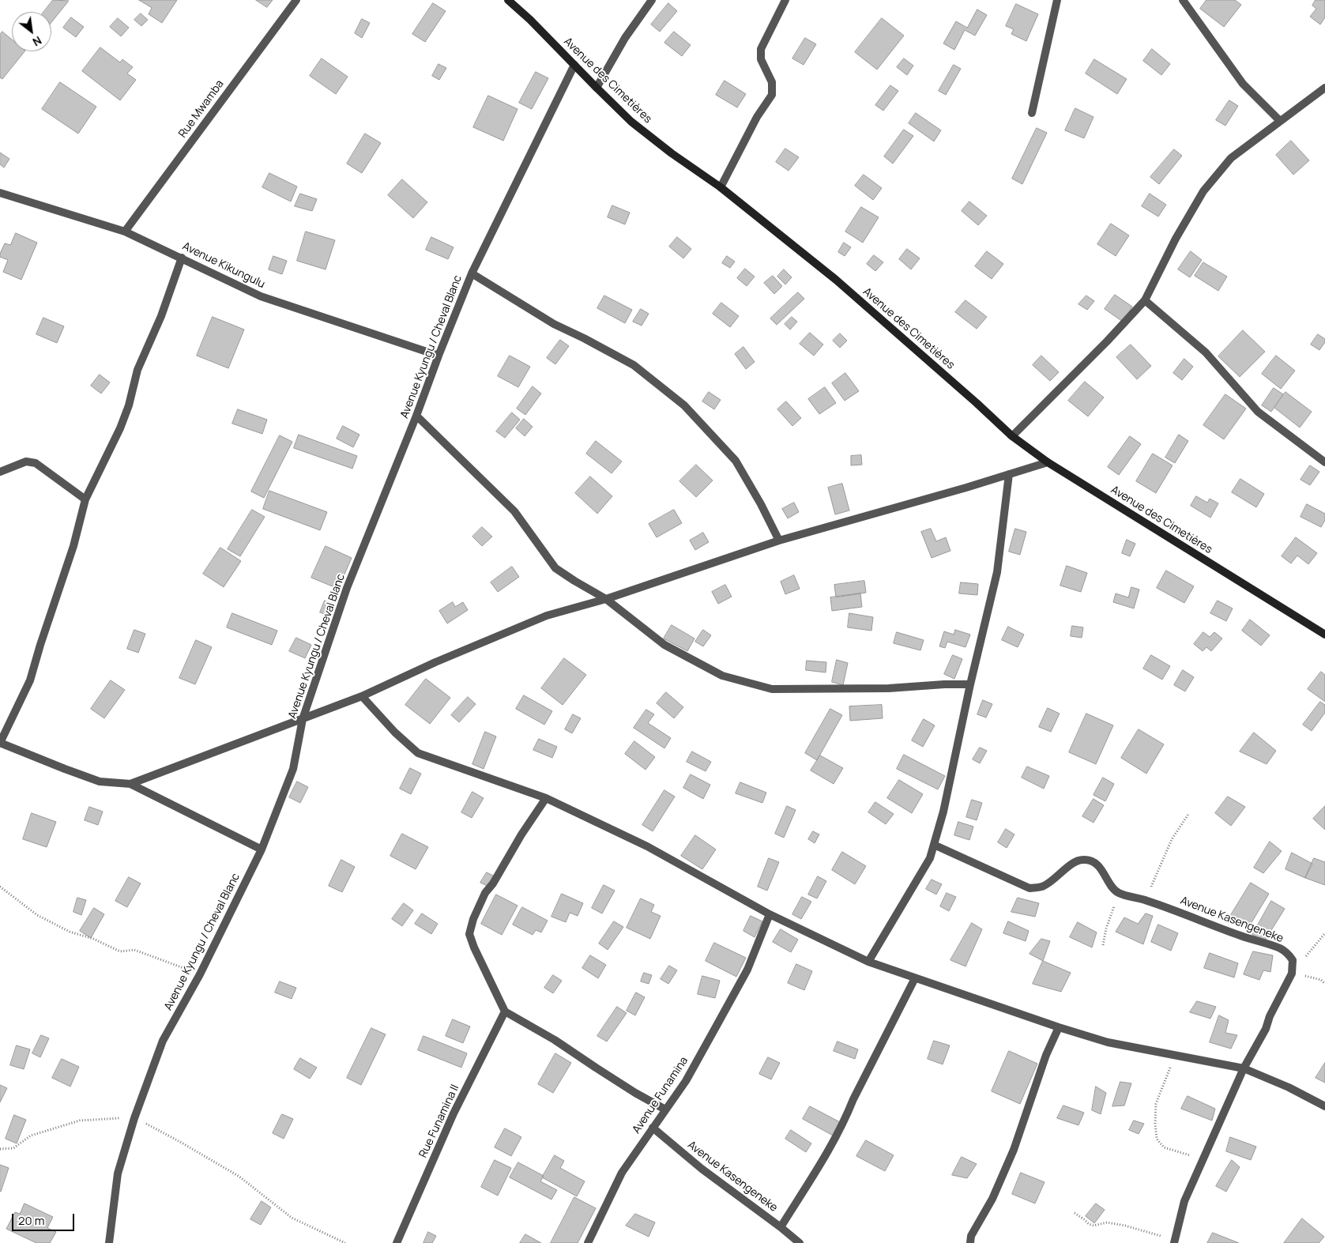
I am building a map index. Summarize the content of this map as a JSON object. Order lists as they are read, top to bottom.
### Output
{
  "streets": {
    "street": [
      "Avenue des Cimetières",
      "Rue Mwamba",
      "Avenue Kikungulu",
      "Avenue Kyungu / Cheval Blanc",
      "Avenue Kasengeneke",
      "Avenue Funamina",
      "Rue Funamina II"
    ]
  },
  "crossings": [
    ["Avenue des Cimetières", "Avenue Kyungu / Cheval Blanc"],
    ["Rue Mwamba", "Avenue Kikungulu"],
    ["Avenue Kikungulu", "Avenue Kyungu / Cheval Blanc"],
    ["Avenue Kasengeneke", "Avenue Funamina"]
  ],
  "scale_bar": "20 m",
  "north": "bottom right"
}
